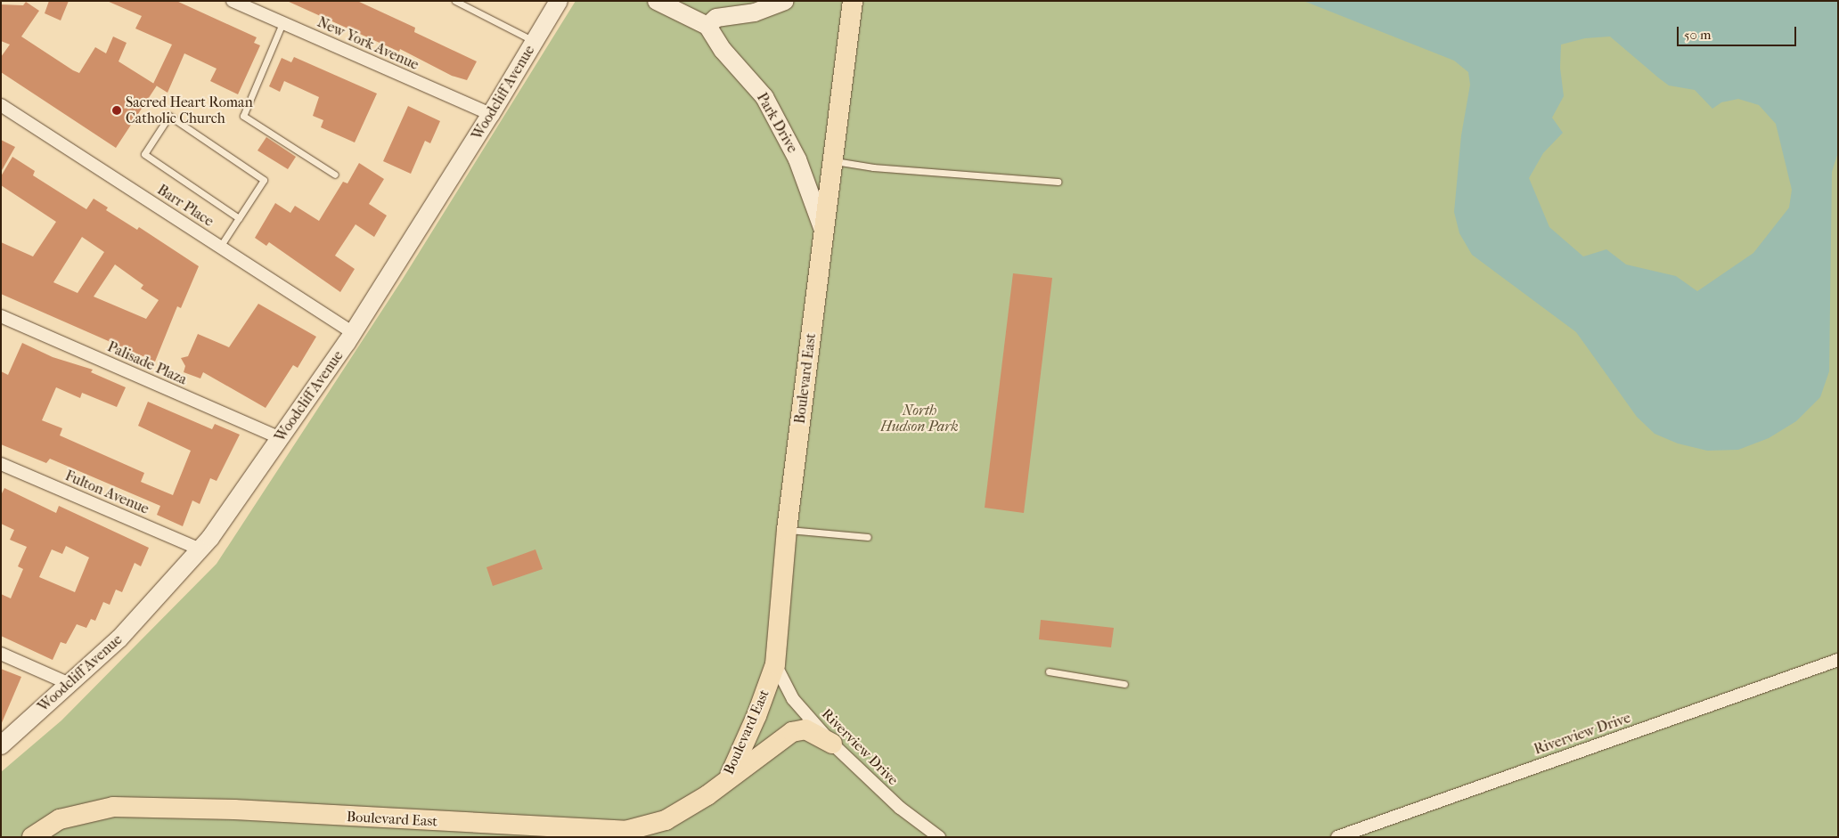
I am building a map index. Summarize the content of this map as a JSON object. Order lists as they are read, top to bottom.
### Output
{
  "streets": {
    "main road": ["Woodcliff Avenue", "Park Drive", "Boulevard East"],
    "street": [
      "New York Avenue",
      "Barr Place",
      "Palisade Plaza",
      "Fulton Avenue",
      "Riverview Drive"
    ]
  },
  "crossings": [
    ["New York Avenue", "Woodcliff Avenue"],
    ["Woodcliff Avenue", "Barr Place"],
    ["Woodcliff Avenue", "Palisade Plaza"],
    ["Woodcliff Avenue", "Fulton Avenue"],
    ["Park Drive", "Boulevard East"],
    ["Boulevard East", "Riverview Drive"]
  ],
  "parks": ["North Hudson Park"],
  "places": ["Sacred Heart Roman Catholic Church"],
  "scale_bar": "50 m"
}
